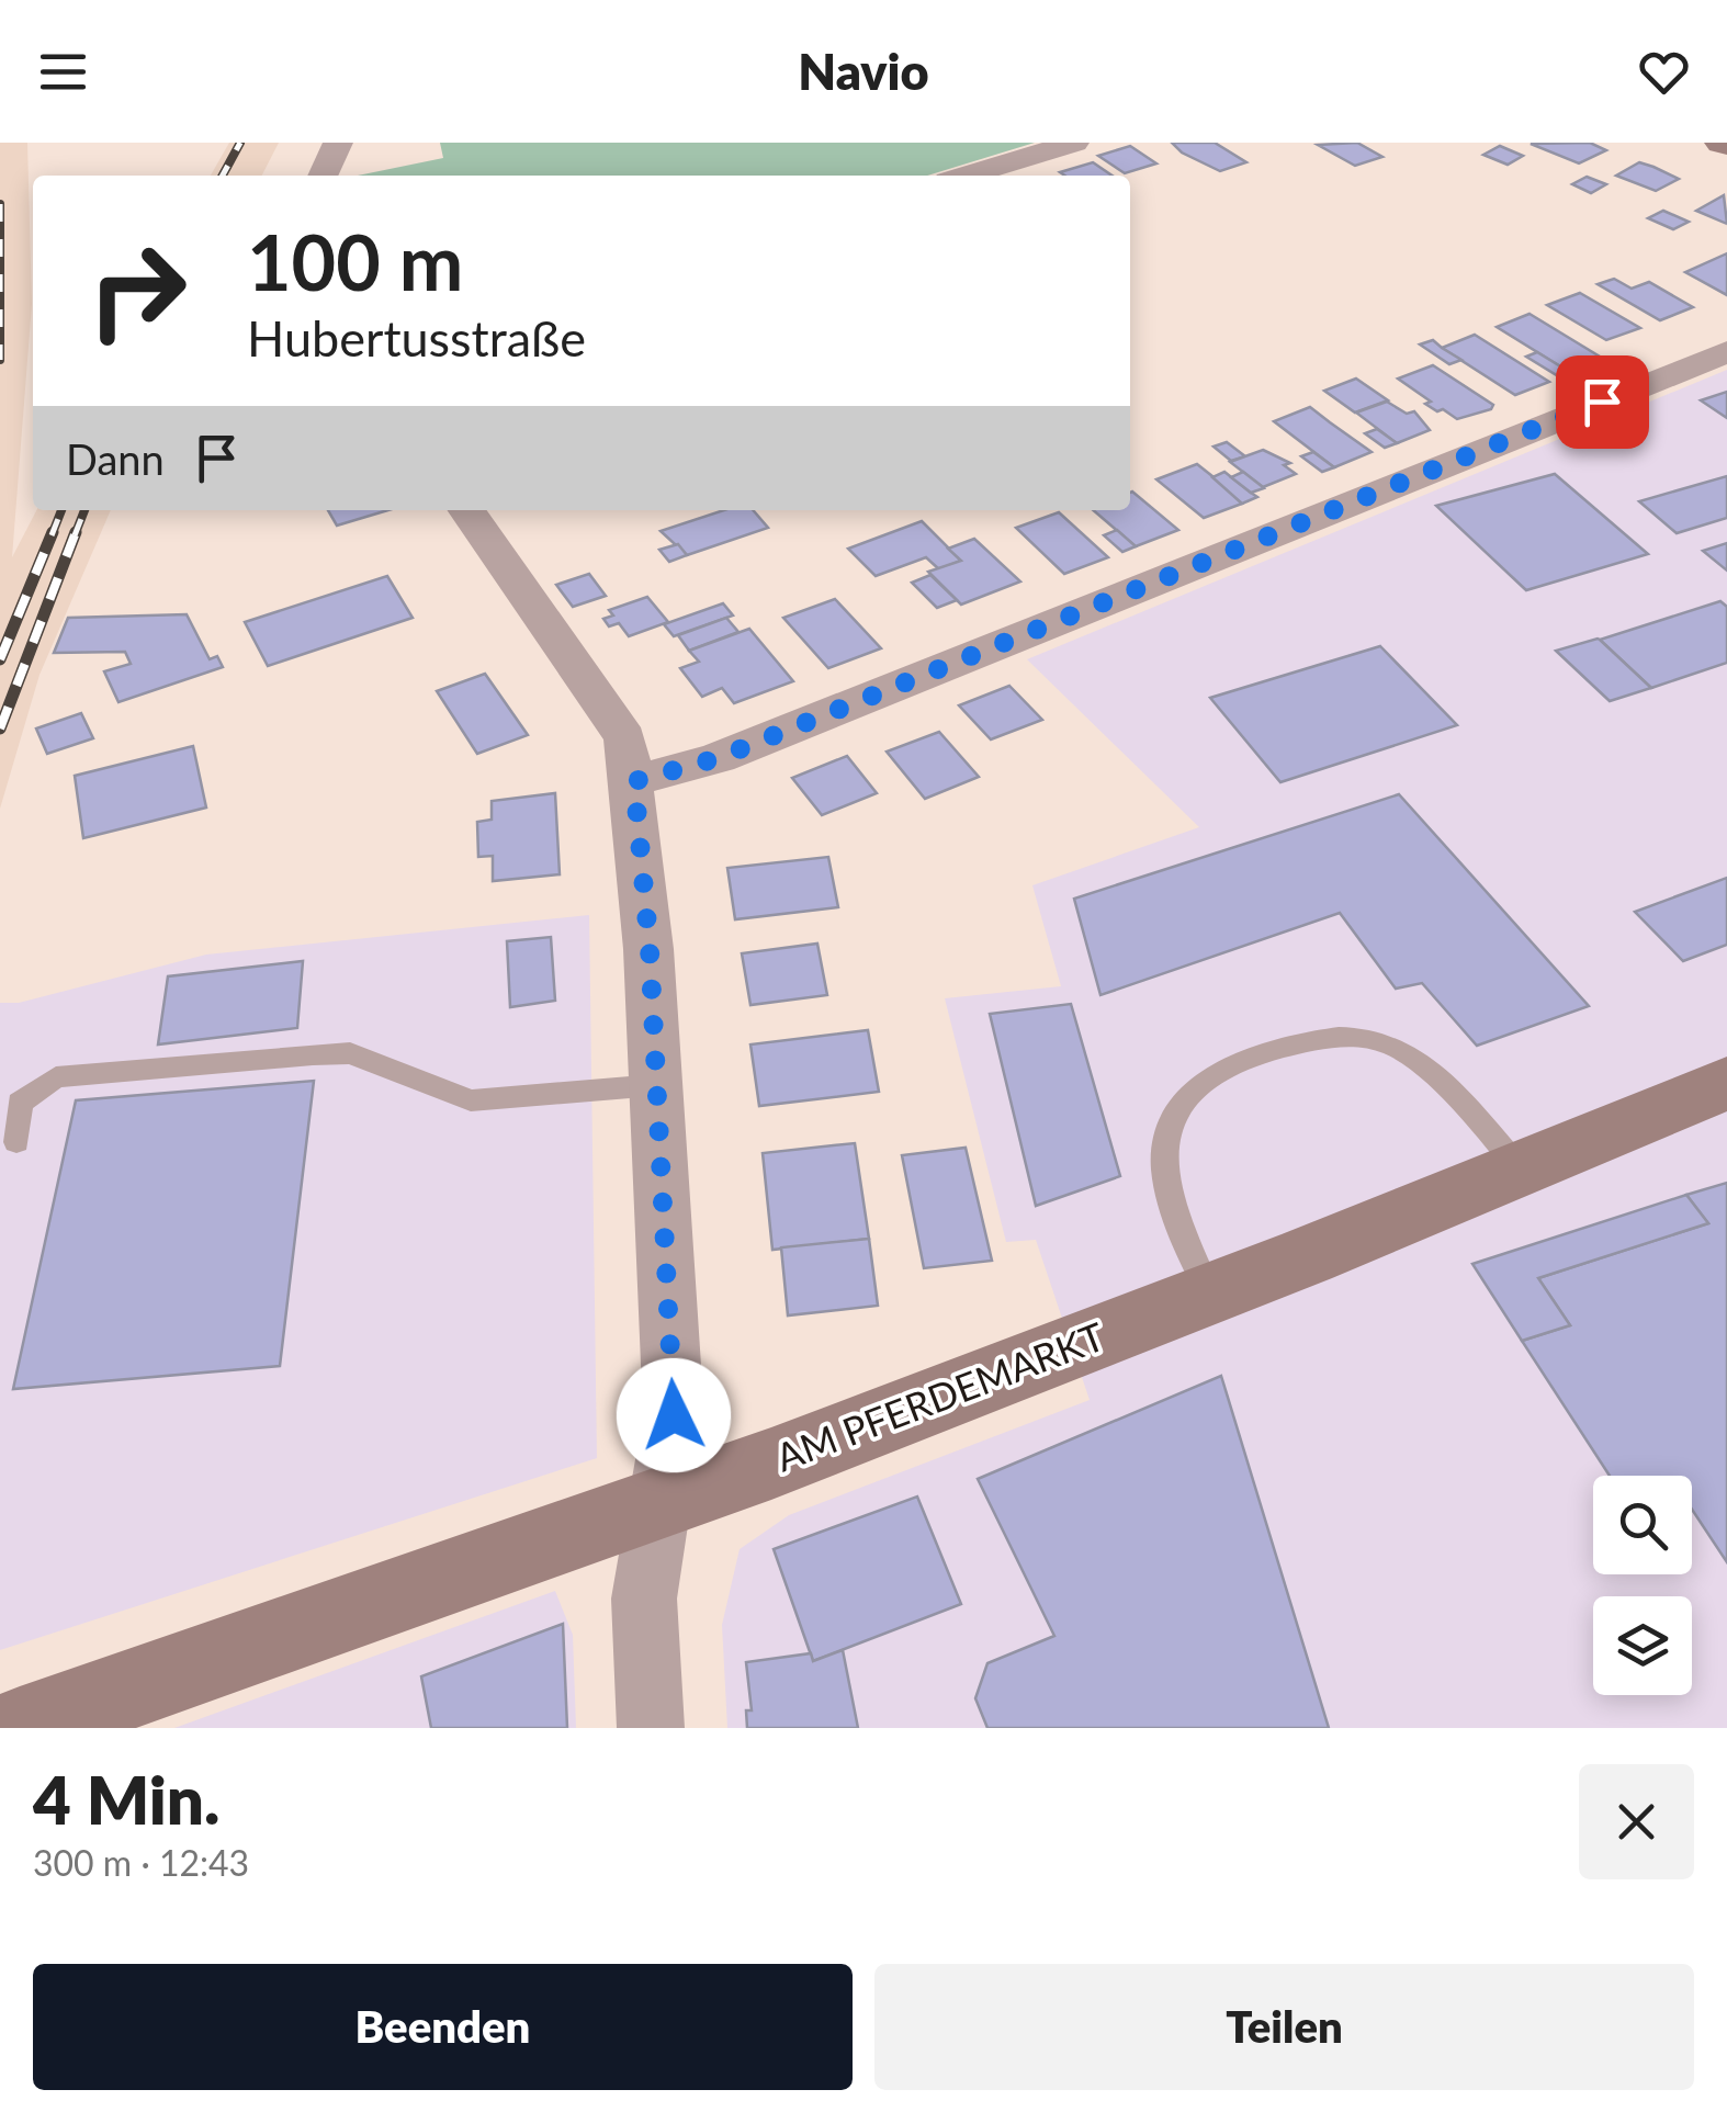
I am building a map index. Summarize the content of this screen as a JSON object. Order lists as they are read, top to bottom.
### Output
{
  "streets": {
    "street": ["AM PFERDEMARKT"]
  },
  "page": {
    "header": "Navio",
    "turn": ["100 m", "Hubertusstraße"],
    "then": "Dann",
    "heading": ["4 Min.", "300 m · 12:43"],
    "buttons": ["Beenden", "Teilen"]
  }
}
